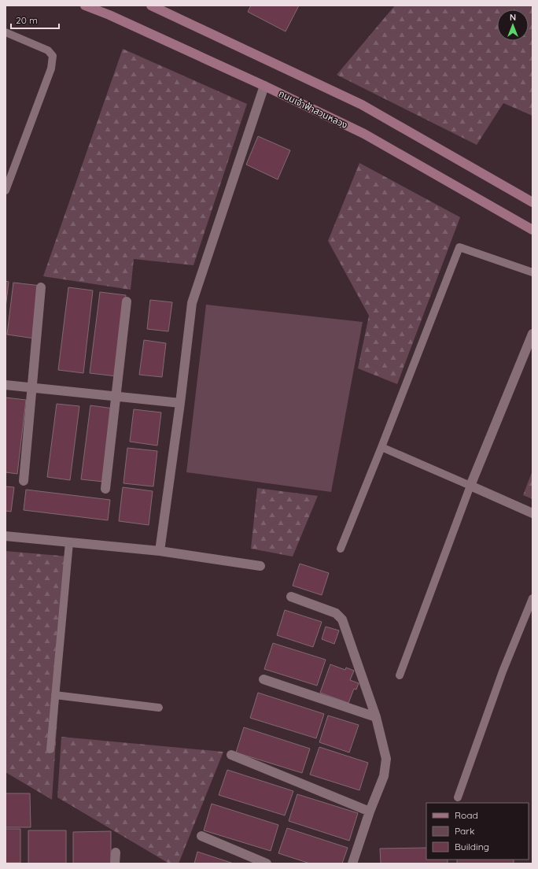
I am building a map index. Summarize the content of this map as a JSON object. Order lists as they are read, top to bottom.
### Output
{
  "streets": {
    "main road": ["ถนนเจ้าฟ้าสวนหลวง"]
  },
  "legend": ["Road", "Park", "Building"],
  "scale_bar": "20 m",
  "north": "top"
}
